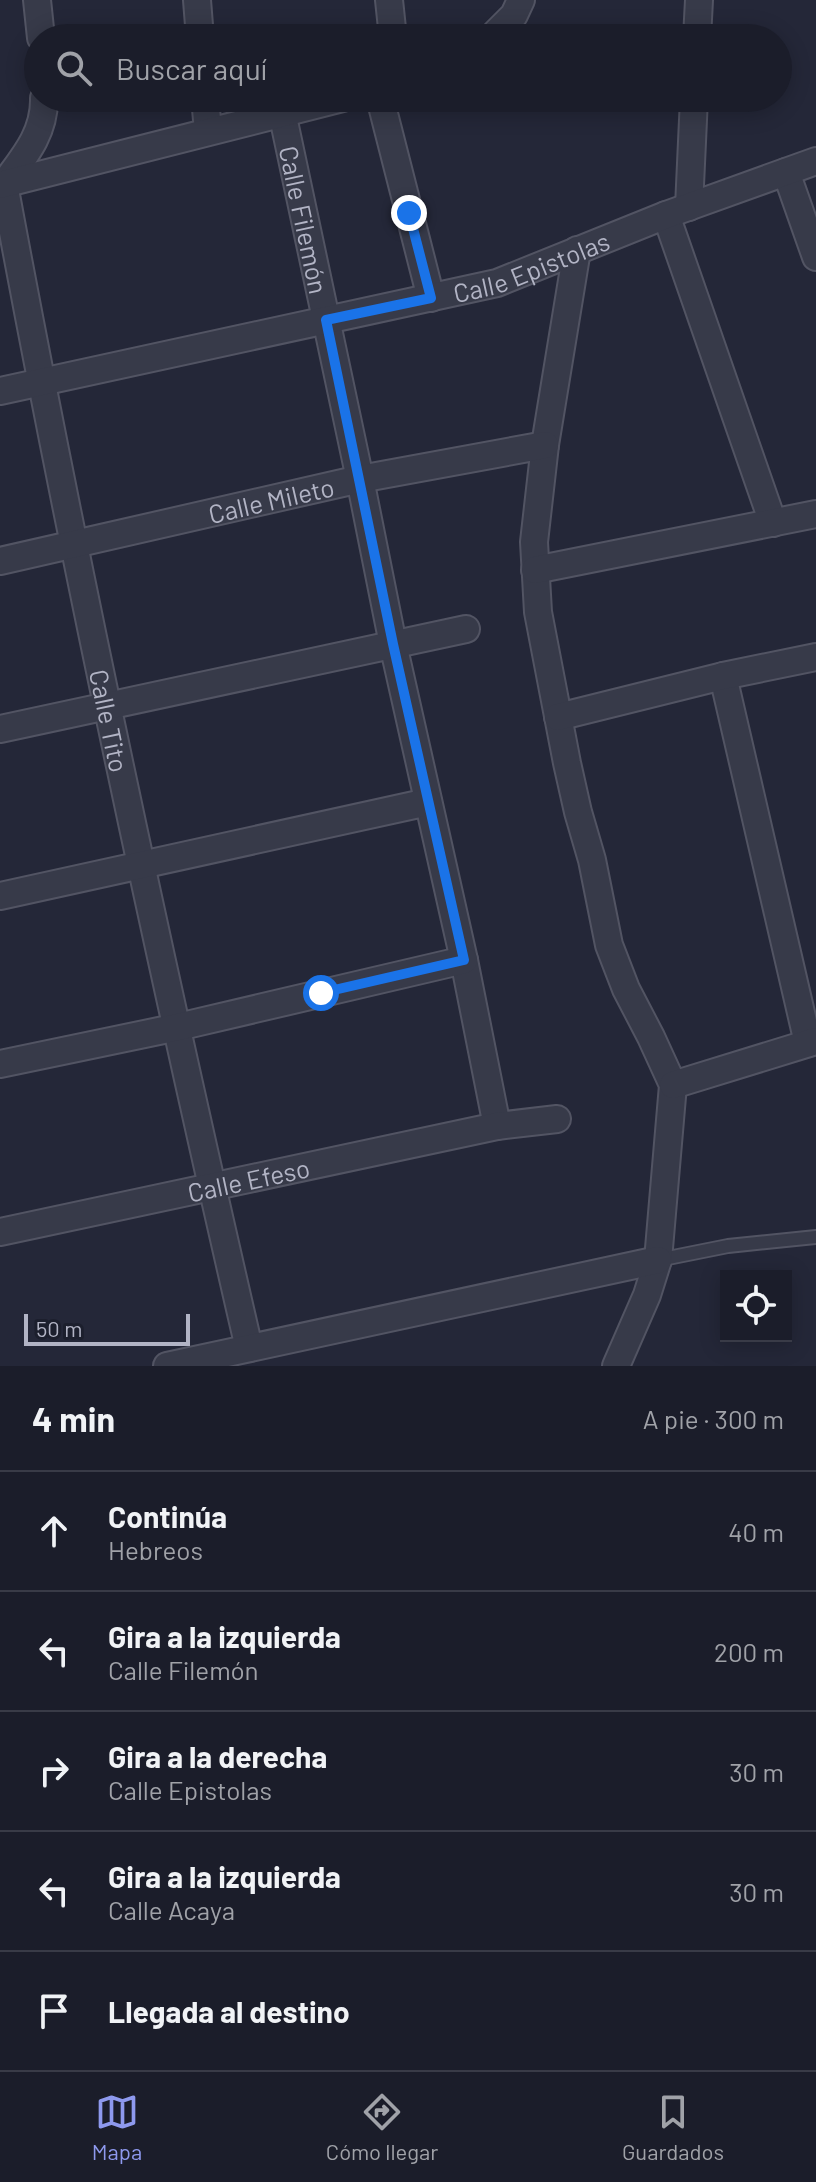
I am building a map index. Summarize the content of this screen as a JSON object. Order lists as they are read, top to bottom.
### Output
{
  "streets": {
    "street": [
      "Calle Filemón",
      "Calle Epistolas",
      "Calle Mileto",
      "Calle Tito",
      "Calle Efeso"
    ]
  },
  "crossings": [
    ["Calle Filemón", "Calle Epistolas"],
    ["Calle Filemón", "Calle Mileto"],
    ["Calle Filemón", "Calle Efeso"],
    ["Calle Epistolas", "Calle Tito"],
    ["Calle Mileto", "Calle Tito"],
    ["Calle Tito", "Calle Efeso"]
  ],
  "scale_bar": "50 m",
  "page": {
    "search": "Buscar aquí",
    "scale": "50 m",
    "heading": ["4 min", "A pie · 300 m"],
    "list": [
      ["Continúa", "Hebreos", "40 m"],
      ["Gira a la izquierda", "Calle Filemón", "200 m"],
      ["Gira a la derecha", "Calle Epistolas", "30 m"],
      ["Gira a la izquierda", "Calle Acaya", "30 m"],
      "Llegada al destino"
    ],
    "nav": ["Mapa", "Cómo llegar", "Guardados"]
  }
}
